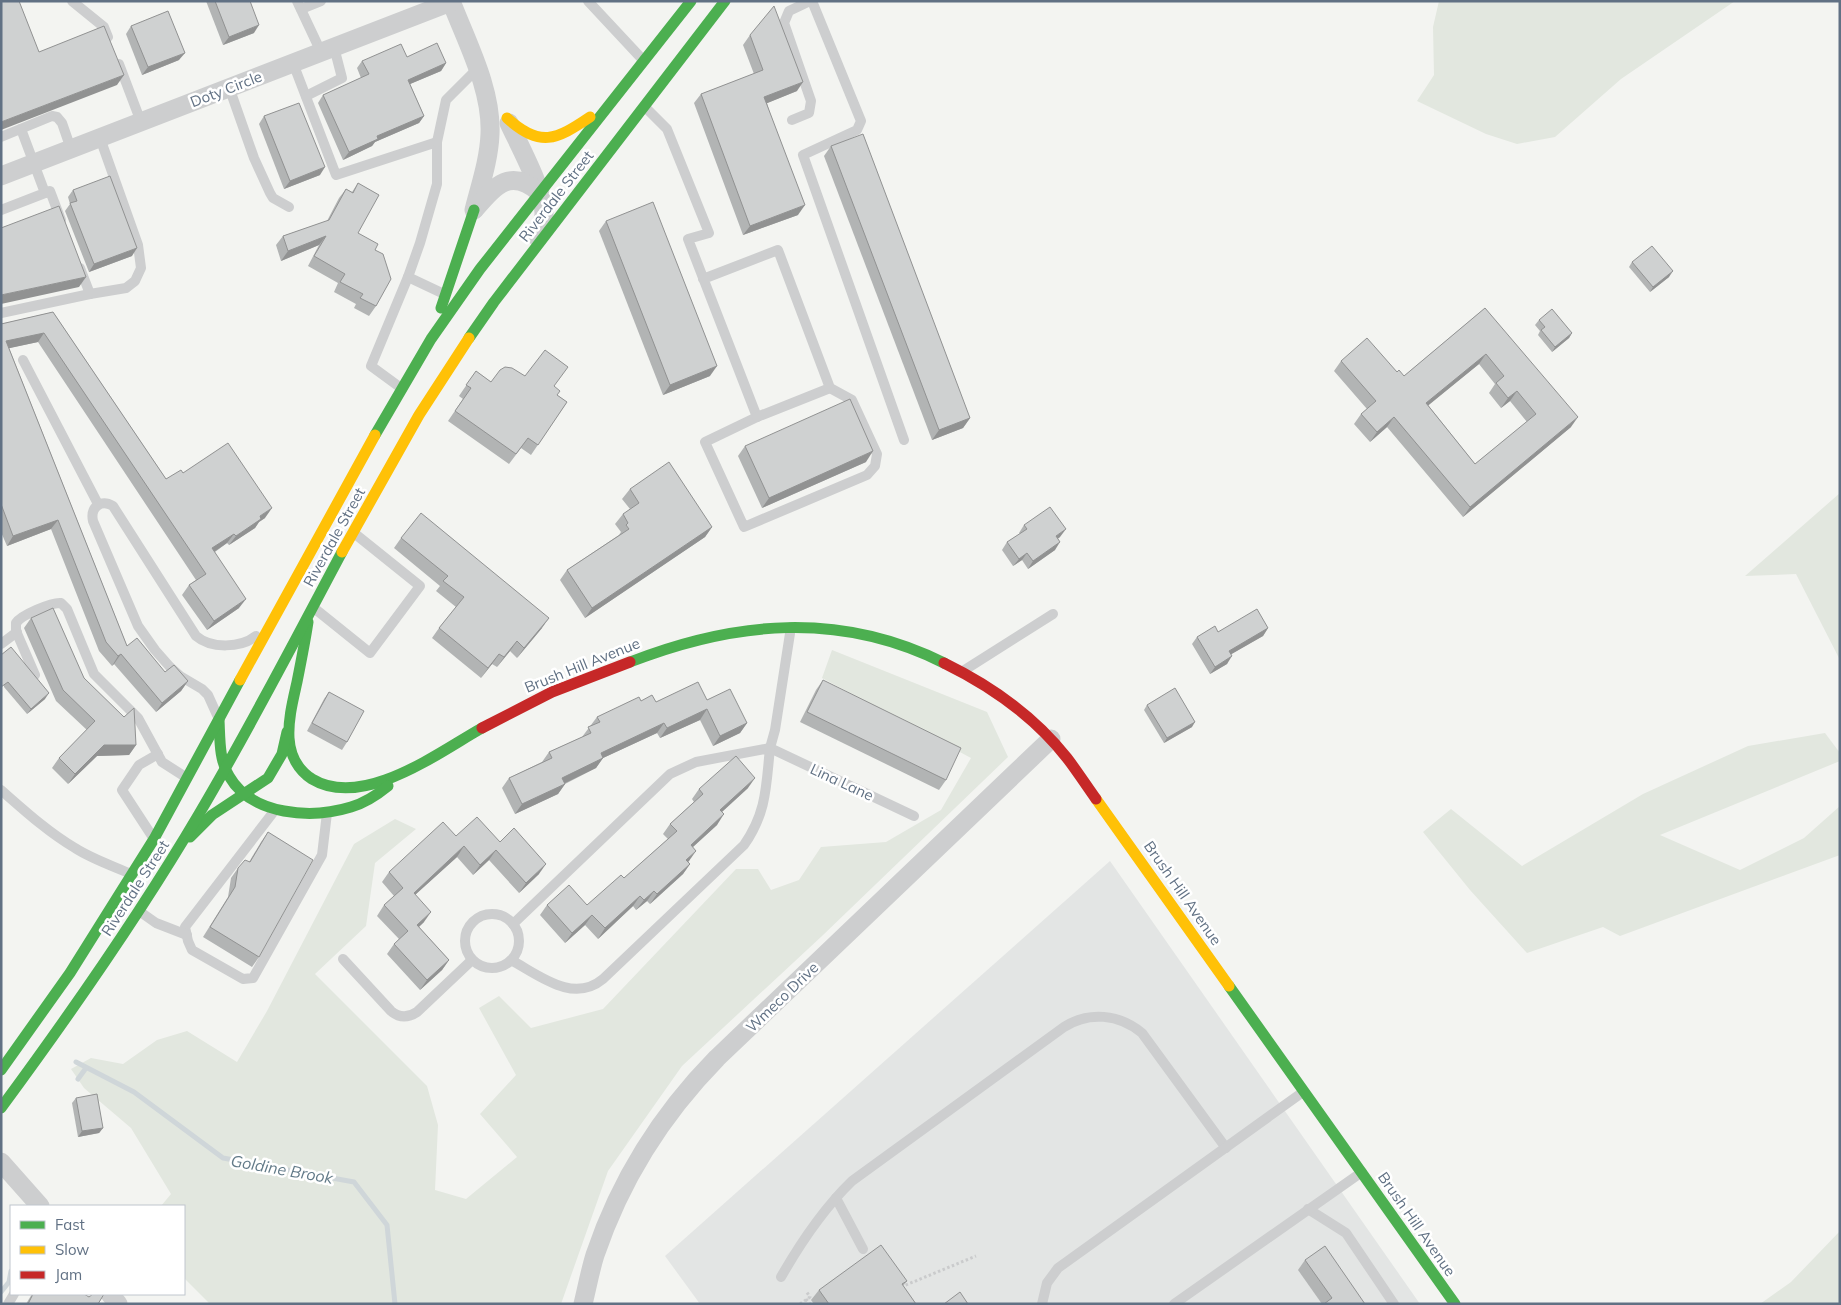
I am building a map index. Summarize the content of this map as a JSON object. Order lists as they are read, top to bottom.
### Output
{
  "streets": {
    "main road": ["Riverdale Street", "Brush Hill Avenue"],
    "street": ["Doty Circle", "Wmeco Drive"],
    "lane": ["Lina Lane"]
  },
  "crossings": [
    ["Riverdale Street", "Brush Hill Avenue"],
    ["Brush Hill Avenue", "Wmeco Drive"]
  ],
  "water": ["Goldine Brook"],
  "legend": ["Fast", "Slow", "Jam"]
}
